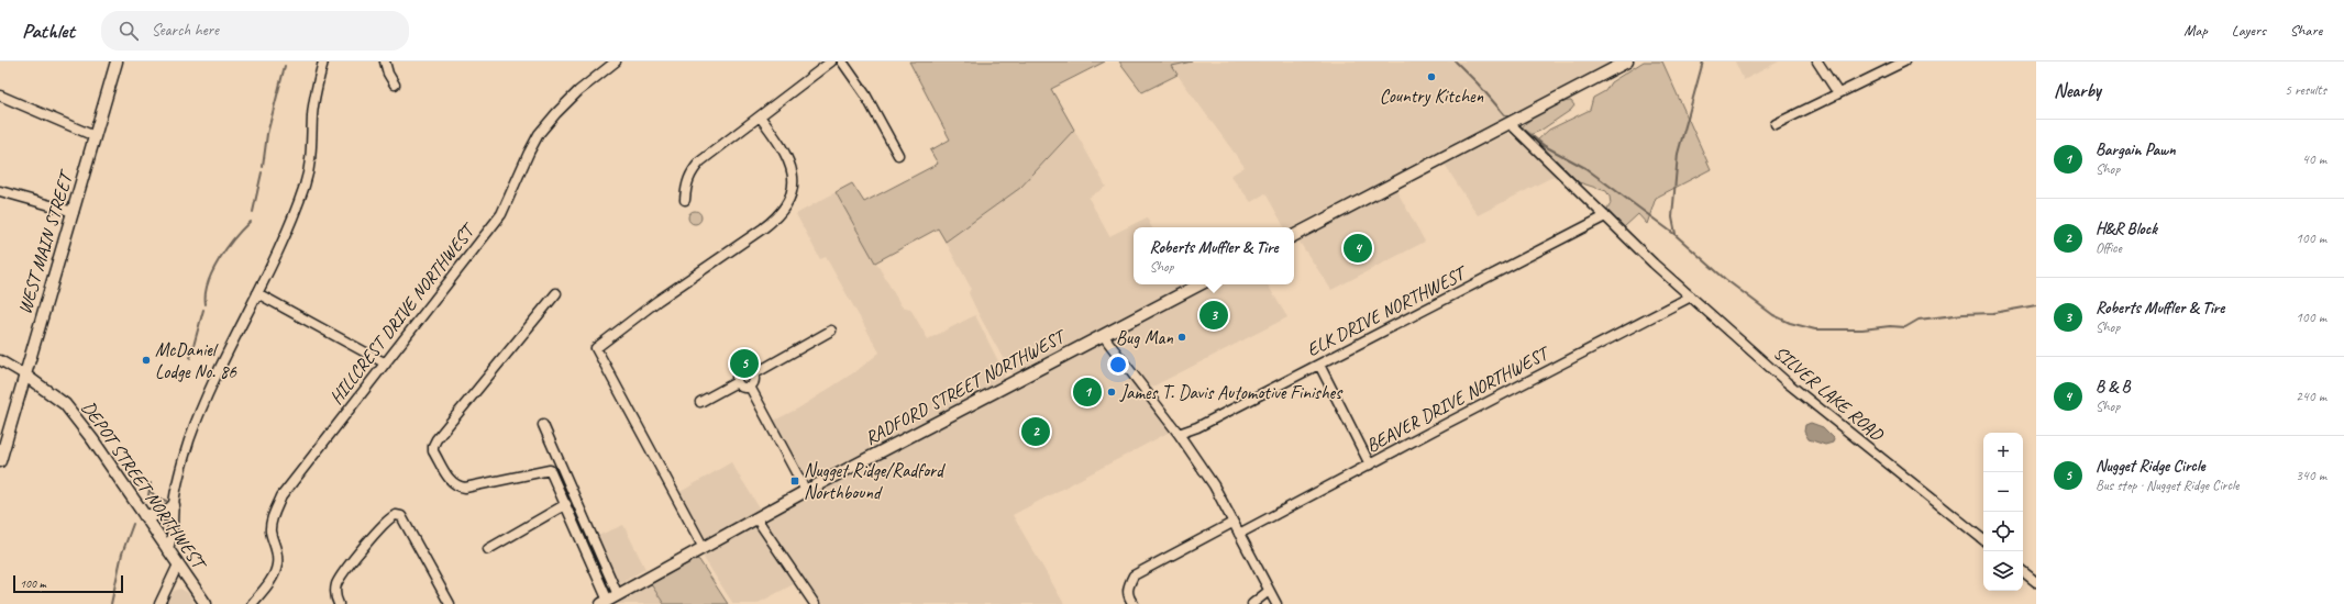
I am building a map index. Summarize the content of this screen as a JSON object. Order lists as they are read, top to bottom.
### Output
{
  "streets": {
    "main road": ["WEST MAIN STREET", "RADFORD STREET NORTHWEST", "DEPOT STREET NORTHWEST"],
    "street": [
      "ELK DRIVE NORTHWEST",
      "HILLCREST DRIVE NORTHWEST",
      "SILVER LAKE ROAD",
      "BEAVER DRIVE NORTHWEST"
    ]
  },
  "crossings": [
    ["WEST MAIN STREET", "DEPOT STREET NORTHWEST"],
    ["ELK DRIVE NORTHWEST", "SILVER LAKE ROAD"],
    ["SILVER LAKE ROAD", "BEAVER DRIVE NORTHWEST"]
  ],
  "places": {
    "other": [
      "Country Kitchen",
      "Bug Man",
      "McDaniel Lodge No. 86",
      "James T. Davis Automotive Finishes"
    ],
    "transit": ["Nugget Ridge/Radford Northbound"]
  },
  "scale_bar": "100 m",
  "page": {
    "header": "Pathlet",
    "search": "Search here",
    "nav": ["Map", "Layers", "Share"],
    "heading": ["Nearby", "5 results"],
    "list": [
      {
        "mark": "1",
        "name": "Bargain Pawn",
        "note": "Shop",
        "value": "40 m"
      },
      {
        "mark": "2",
        "name": "H&R Block",
        "note": "Office",
        "value": "100 m"
      },
      {
        "mark": "3",
        "name": "Roberts Muffler & Tire",
        "note": "Shop",
        "value": "100 m"
      },
      {
        "mark": "4",
        "name": "B & B",
        "note": "Shop",
        "value": "240 m"
      },
      {
        "mark": "5",
        "name": "Nugget Ridge Circle",
        "note": "Bus stop · Nugget Ridge Circle",
        "value": "340 m"
      }
    ],
    "popup": ["Roberts Muffler & Tire", "Shop"],
    "pins": [
      "4",
      "3",
      "5",
      "1",
      "2"
    ],
    "map_buttons": ["+", "−"],
    "scale": "100 m"
  }
}
